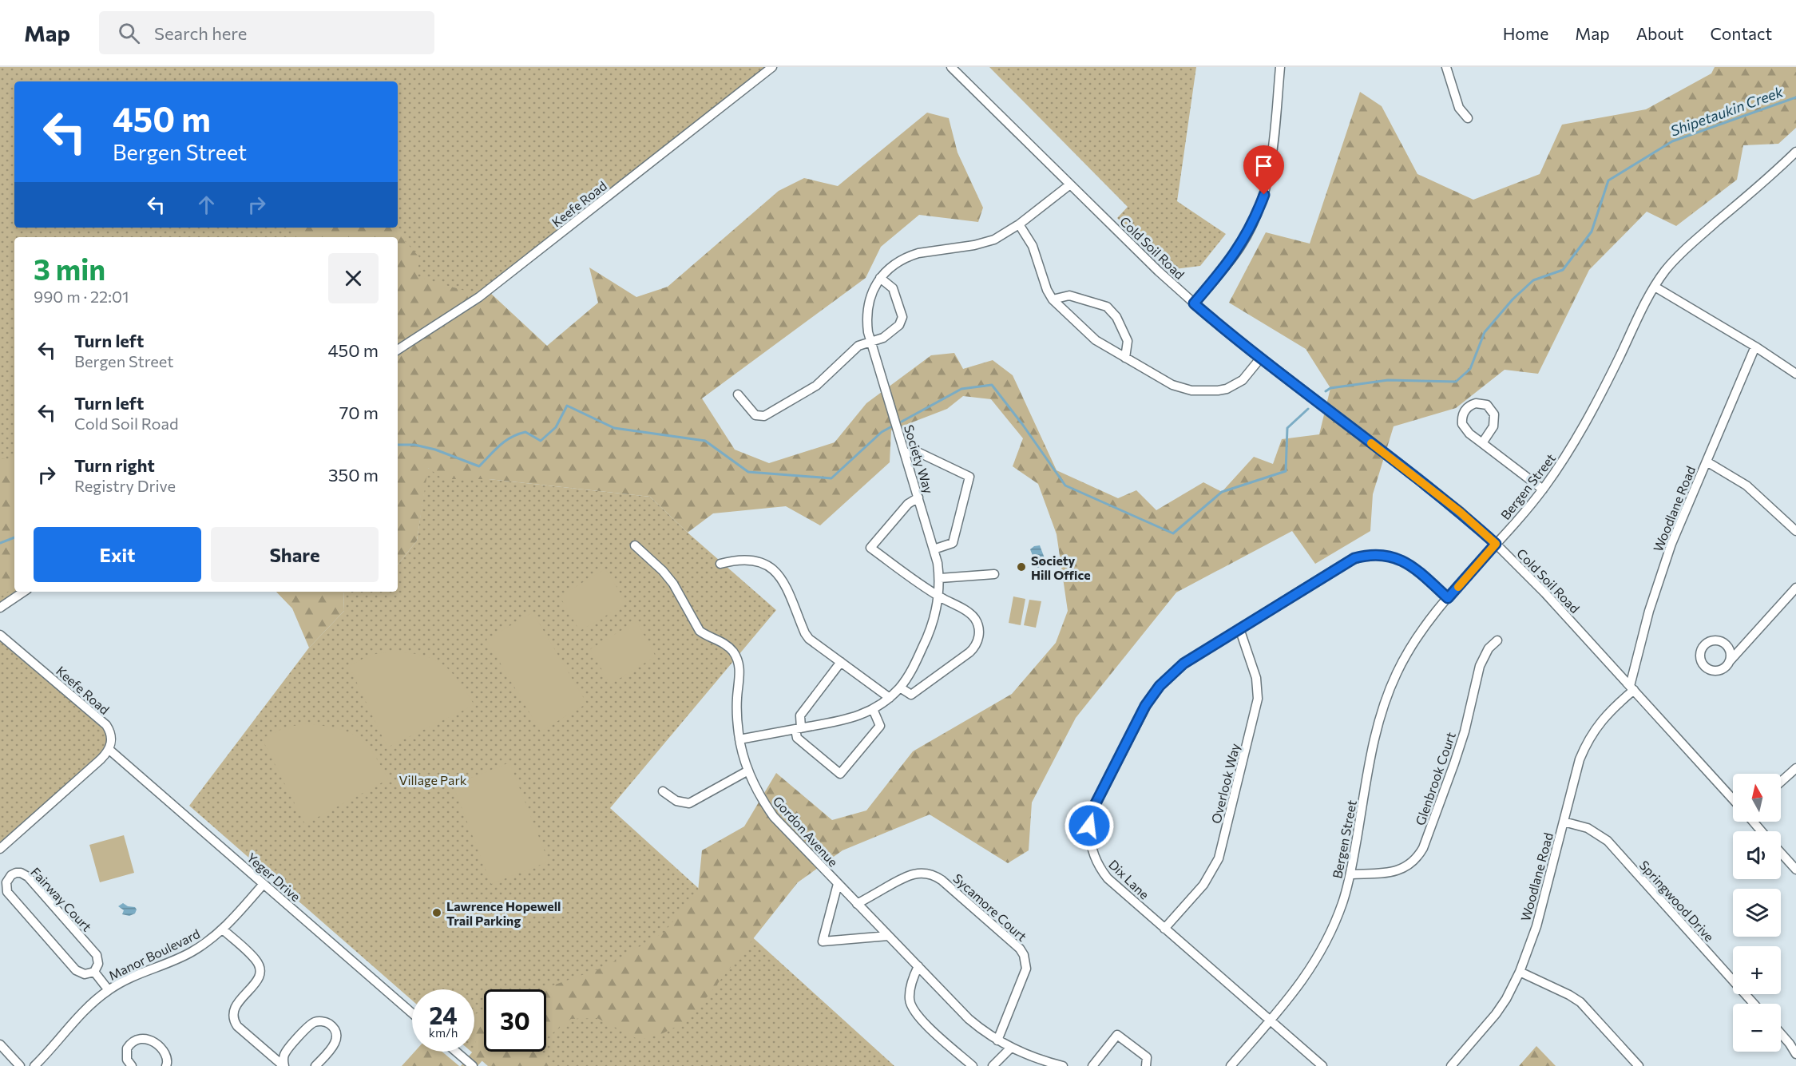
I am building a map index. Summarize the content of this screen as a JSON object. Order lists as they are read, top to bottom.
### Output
{
  "streets": {
    "street": [
      "Keefe Road",
      "Cold Soil Road",
      "Society Way",
      "Bergen Street",
      "Woodlane Road",
      "Glenbrook Court",
      "Overlook Way",
      "Gordon Avenue",
      "Yeger Drive",
      "Dix Lane",
      "Fairway Court",
      "Springwood Drive",
      "Sycamore Court",
      "Manor Boulevard"
    ]
  },
  "crossings": [
    ["Keefe Road", "Yeger Drive"],
    ["Cold Soil Road", "Society Way"],
    ["Cold Soil Road", "Bergen Street"],
    ["Cold Soil Road", "Woodlane Road"],
    ["Society Way", "Gordon Avenue"],
    ["Bergen Street", "Glenbrook Court"],
    ["Bergen Street", "Dix Lane"],
    ["Woodlane Road", "Springwood Drive"],
    ["Overlook Way", "Dix Lane"],
    ["Gordon Avenue", "Sycamore Court"],
    ["Yeger Drive", "Manor Boulevard"]
  ],
  "water": ["Shipetaukin Creek"],
  "parks": ["Village Park"],
  "places": ["Society Hill Office", "Lawrence Hopewell Trail Parking"],
  "north": "top",
  "page": {
    "header": "Map",
    "search": "Search here",
    "nav": [
      "Home",
      "Map",
      "About",
      "Contact"
    ],
    "turn": ["450 m", "Bergen Street"],
    "heading": ["3 min", "990 m · 22:01"],
    "list": [
      {
        "name": "Turn left",
        "note": "Bergen Street",
        "value": "450 m"
      },
      {
        "name": "Turn left",
        "note": "Cold Soil Road",
        "value": "70 m"
      },
      {
        "name": "Turn right",
        "note": "Registry Drive",
        "value": "350 m"
      }
    ],
    "buttons": ["Exit", "Share"],
    "map_buttons": ["+", "−"],
    "speed": "24 km/h",
    "limit": "30"
  }
}
